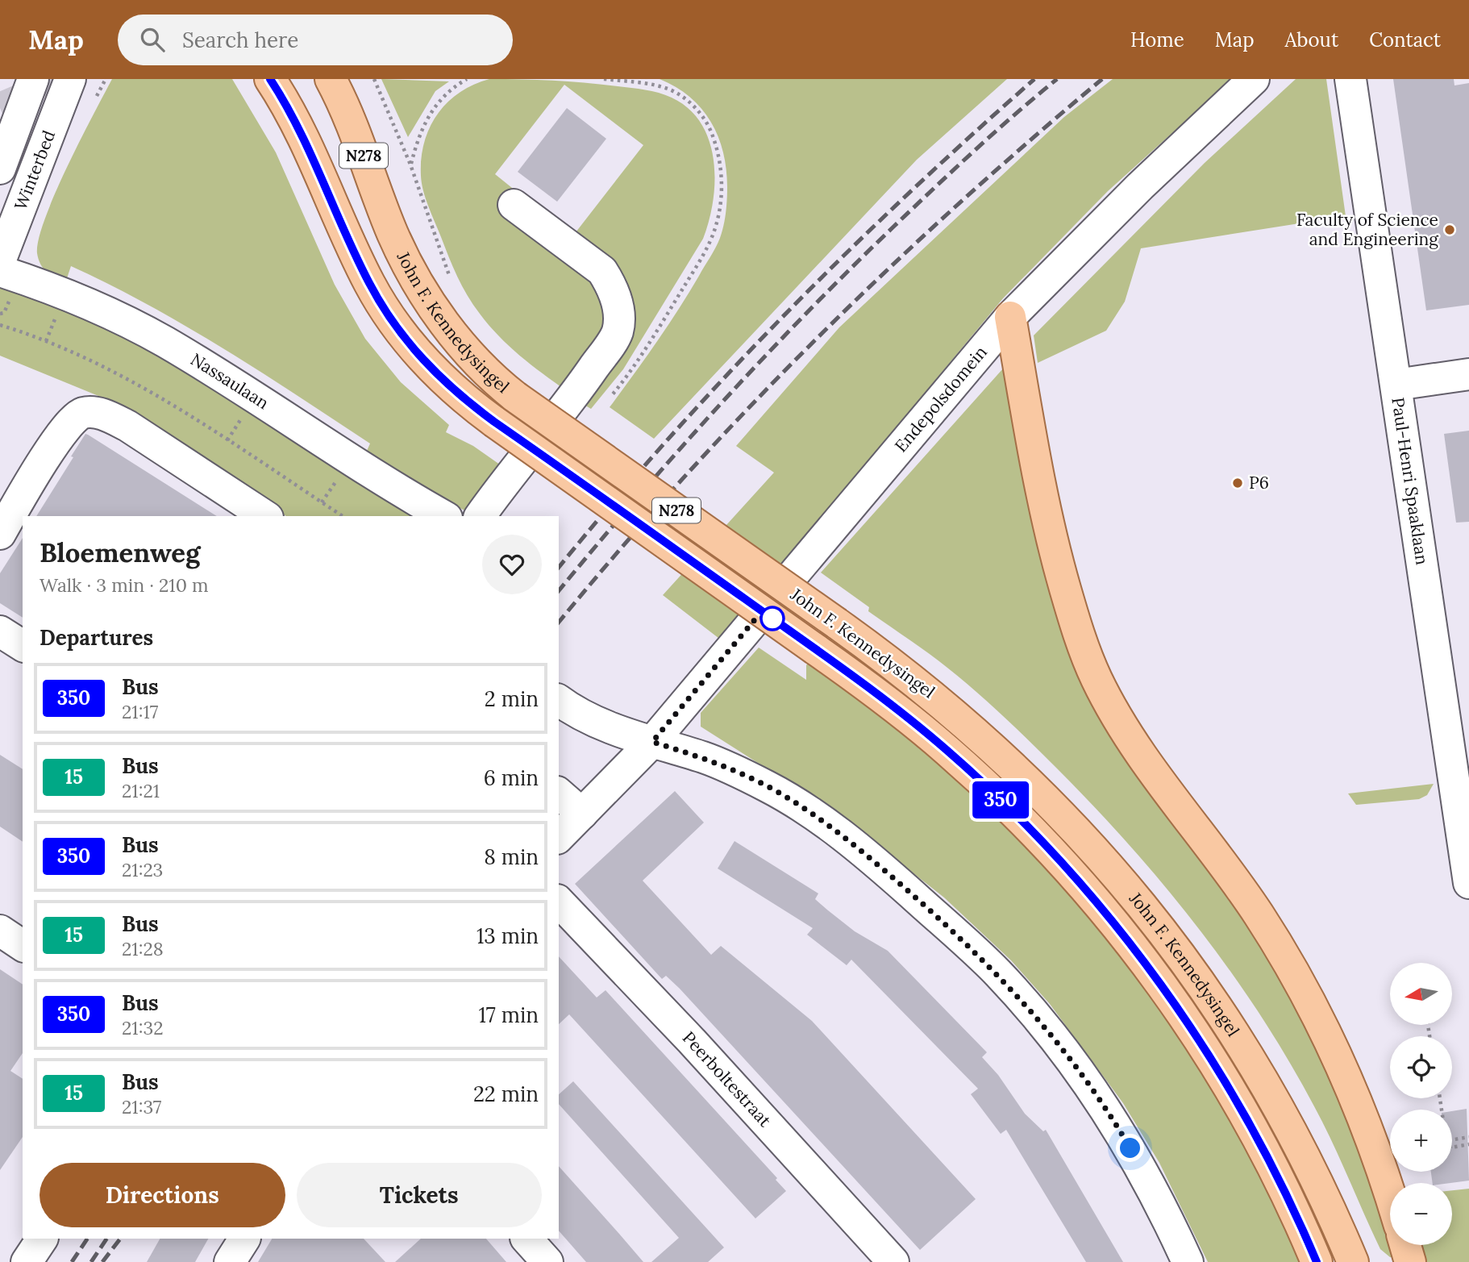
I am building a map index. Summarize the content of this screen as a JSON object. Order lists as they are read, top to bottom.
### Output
{
  "streets": {
    "main road": ["N278", "John F. Kennedysingel"],
    "street": [
      "Winterbed",
      "Nassaulaan",
      "Endepolsdomein",
      "Paul-Henri Spaaklaan",
      "Peerboltestraat"
    ]
  },
  "places": ["Faculty of Science and Engineering", "P6"],
  "lines": ["bus line 350"],
  "north": "left",
  "page": {
    "header": "Map",
    "search": "Search here",
    "nav": [
      "Home",
      "Map",
      "About",
      "Contact"
    ],
    "on_map": "350",
    "heading": [
      ["Bloemenweg", "Walk · 3 min · 210 m"],
      "Departures"
    ],
    "list": [
      {
        "mark": "350",
        "name": "Bus",
        "note": "21:17",
        "value": "2 min"
      },
      {
        "mark": "15",
        "name": "Bus",
        "note": "21:21",
        "value": "6 min"
      },
      {
        "mark": "350",
        "name": "Bus",
        "note": "21:23",
        "value": "8 min"
      },
      {
        "mark": "15",
        "name": "Bus",
        "note": "21:28",
        "value": "13 min"
      },
      {
        "mark": "350",
        "name": "Bus",
        "note": "21:32",
        "value": "17 min"
      },
      {
        "mark": "15",
        "name": "Bus",
        "note": "21:37",
        "value": "22 min"
      }
    ],
    "map_buttons": ["+", "−"],
    "buttons": ["Directions", "Tickets"]
  }
}
